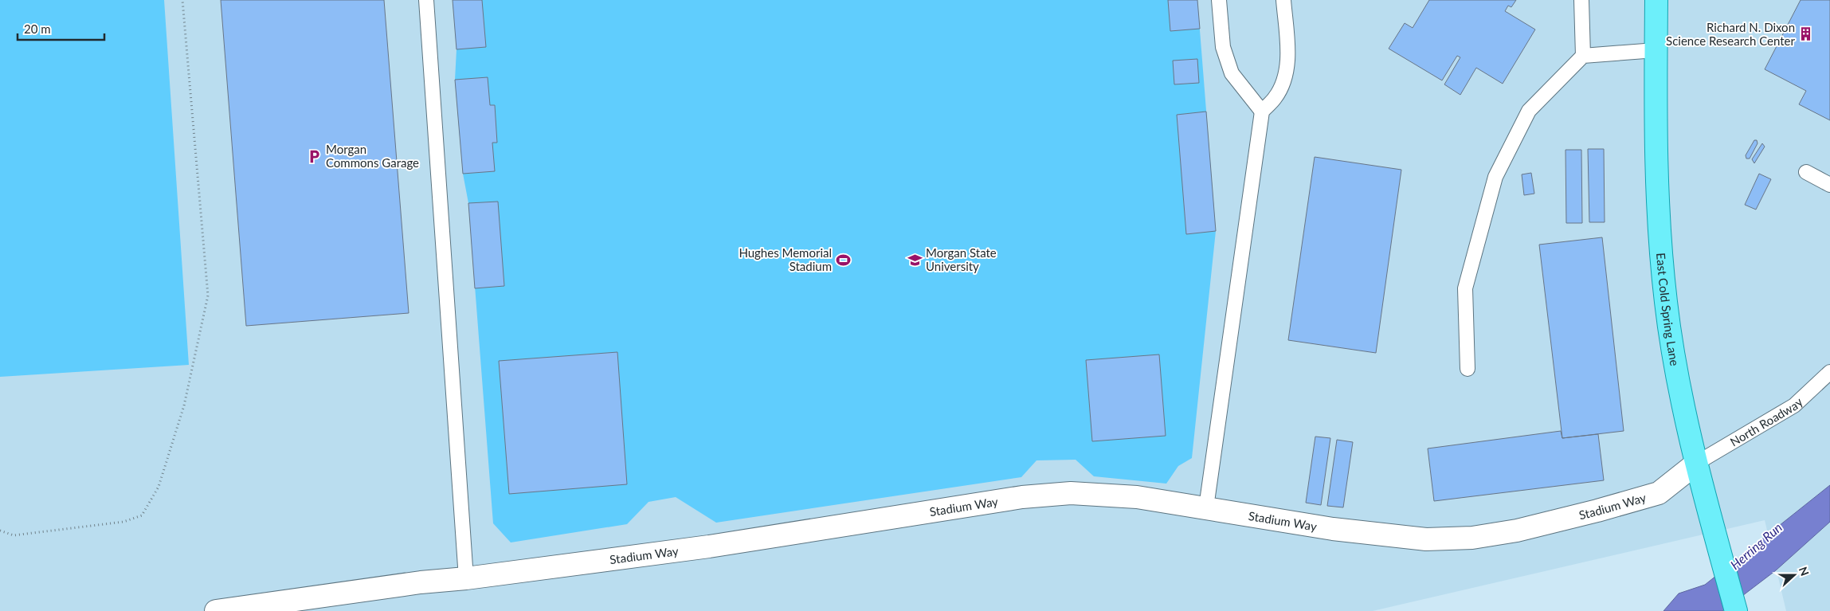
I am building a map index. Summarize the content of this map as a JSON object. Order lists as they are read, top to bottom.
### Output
{
  "streets": {
    "main road": ["East Cold Spring Lane"],
    "street": ["Stadium Way"],
    "lane": ["North Roadway"]
  },
  "crossings": [
    ["East Cold Spring Lane", "North Roadway"],
    ["East Cold Spring Lane", "Stadium Way"],
    ["North Roadway", "Stadium Way"]
  ],
  "water": ["Herring Run"],
  "places": {
    "building": ["Richard N. Dixon Science Research Center"],
    "parking": ["Morgan Commons Garage"],
    "sports": ["Hughes Memorial Stadium"],
    "school or university": ["Morgan State University"]
  },
  "scale_bar": "20 m",
  "north": "right"
}
